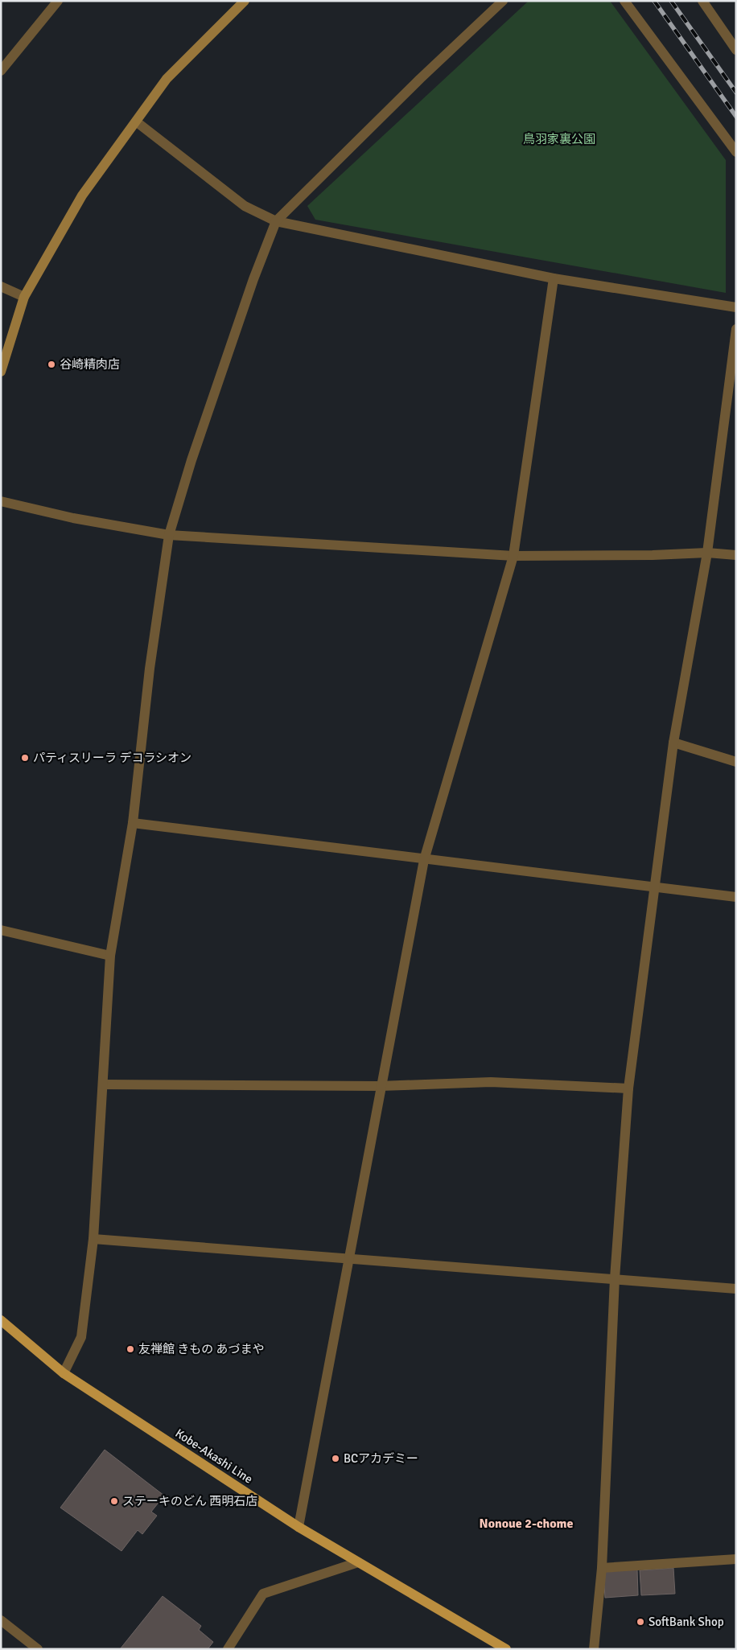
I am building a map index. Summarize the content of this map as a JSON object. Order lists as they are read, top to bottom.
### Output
{
  "streets": {
    "main road": ["Kobe-Akashi Line"]
  },
  "districts": ["Nonoue 2-chome"],
  "parks": ["鳥羽家裏公園"],
  "places": [
    "谷崎精肉店",
    "パティスリーラ デコラシオン",
    "友禅館 きもの あづまや",
    "BCアカデミー",
    "ステーキのどん 西明石店",
    "SoftBank Shop"
  ]
}
